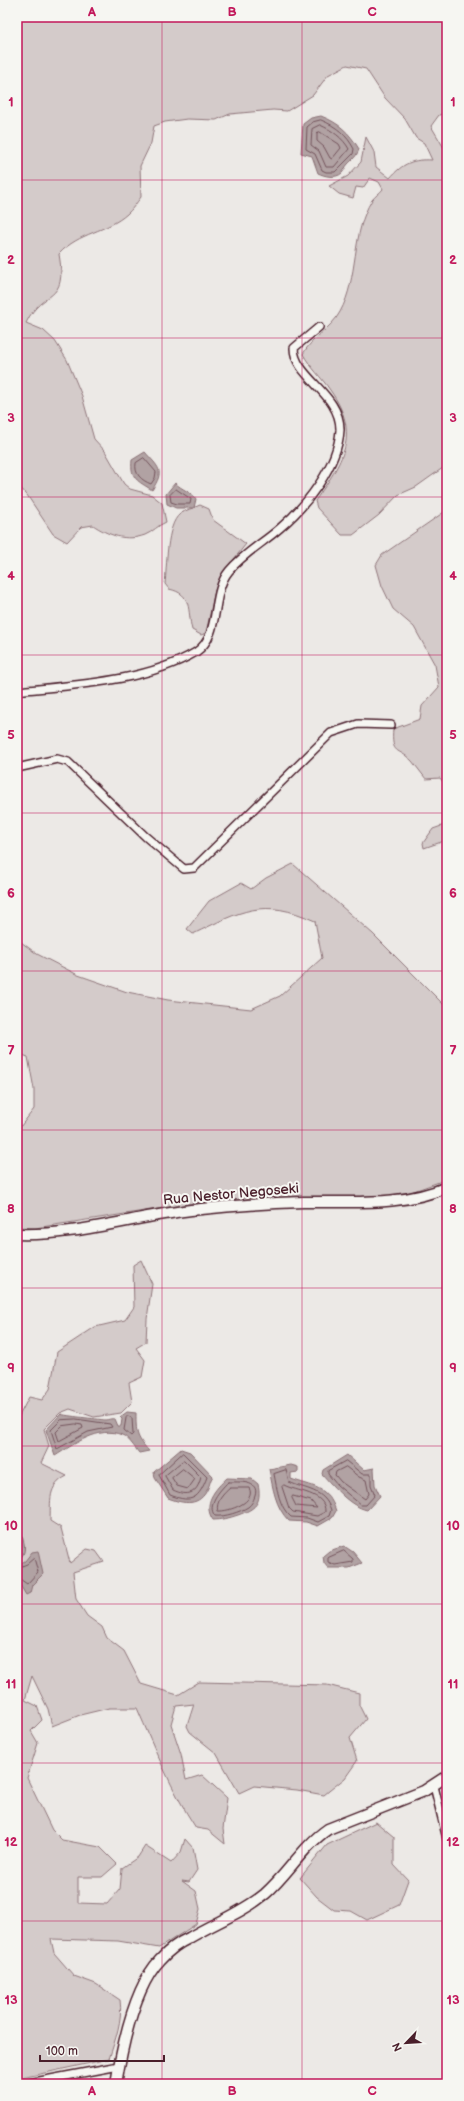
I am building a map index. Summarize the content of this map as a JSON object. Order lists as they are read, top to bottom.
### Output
{
  "streets": {
    "street": ["Rua Nestor Negoseki"]
  },
  "scale_bar": "100 m",
  "north": "bottom left",
  "grid": {
    "columns": ["A", "B", "C"],
    "rows": [
      "1",
      "2",
      "3",
      "4",
      "5",
      "6",
      "7",
      "8",
      "9",
      "10",
      "11",
      "12",
      "13"
    ]
  }
}
